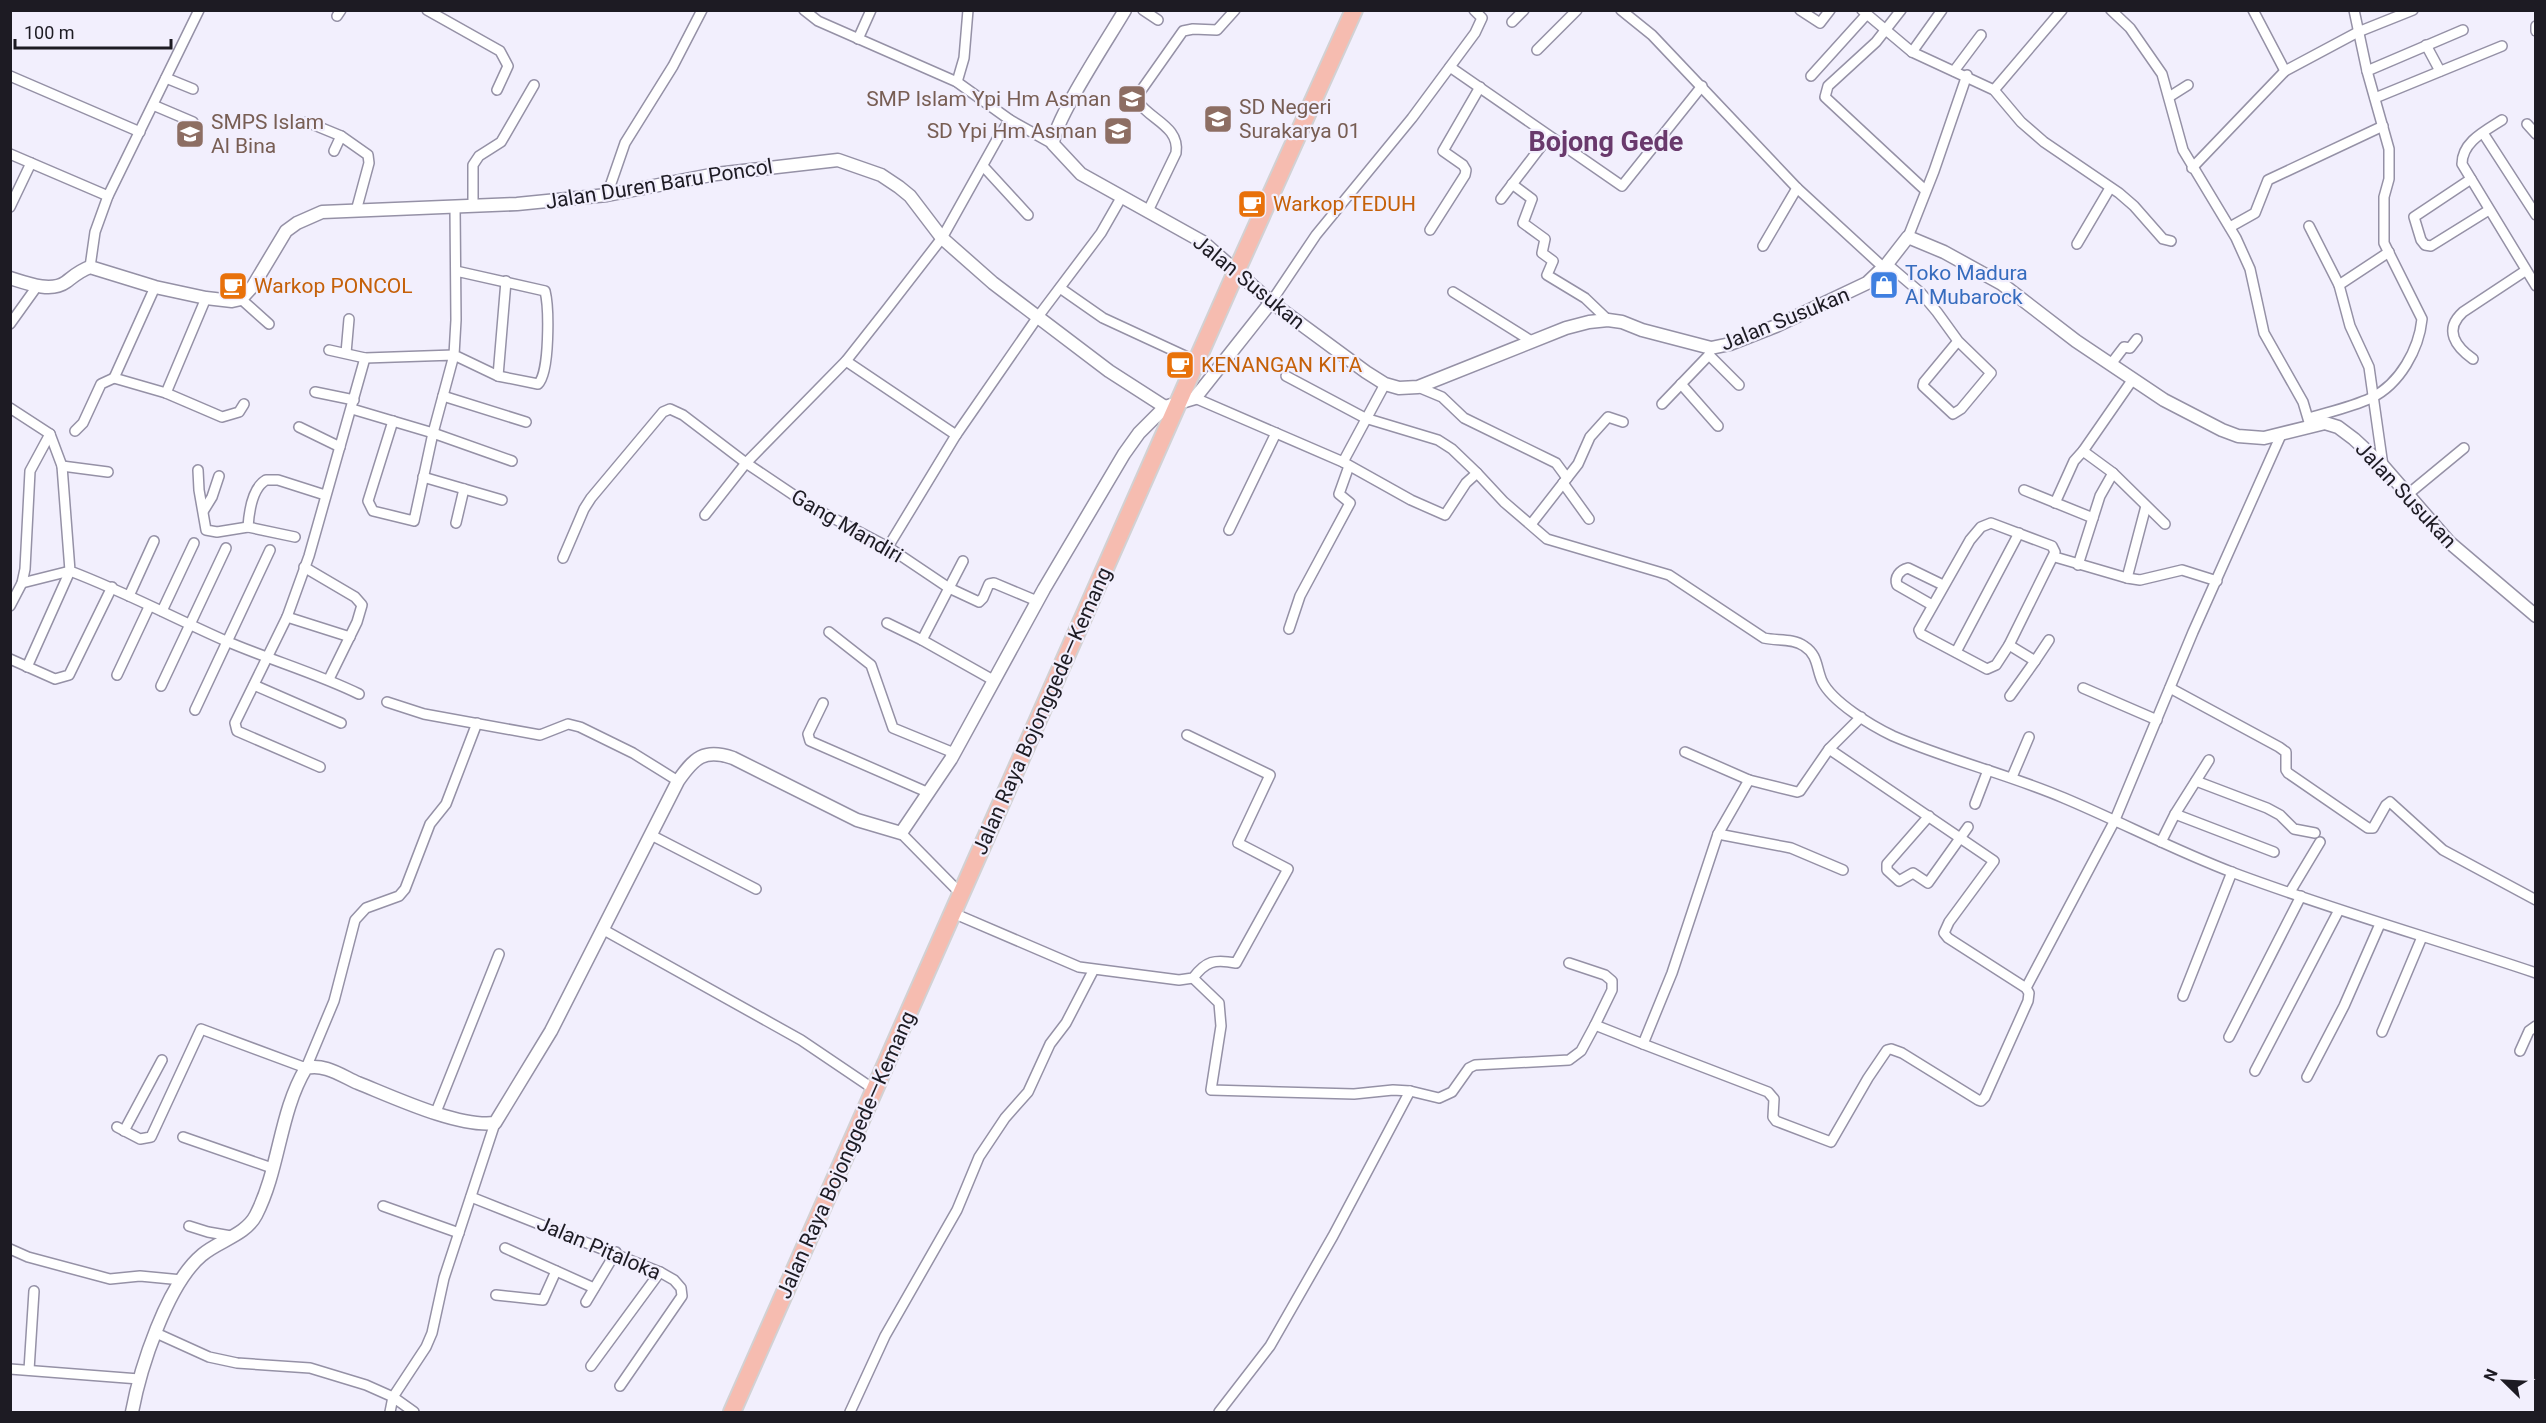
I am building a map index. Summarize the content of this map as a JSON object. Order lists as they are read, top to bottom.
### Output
{
  "streets": {
    "highway": ["Jalan Raya Bojonggede—Kemang"],
    "street": [
      "Jalan Duren Baru Poncol",
      "Jalan Susukan",
      "Gang Mandiri",
      "Jalan Pitaloka"
    ]
  },
  "crossings": [
    ["Jalan Duren Baru Poncol", "Jalan Raya Bojonggede—Kemang"],
    ["Jalan Susukan", "Jalan Raya Bojonggede—Kemang"]
  ],
  "districts": ["Bojong Gede"],
  "places": {
    "school or university": [
      "SMP Islam Ypi Hm Asman",
      "SD Negeri Surakarya 01",
      "SD Ypi Hm Asman",
      "SMPS Islam Al Bina"
    ],
    "cafe": ["Warkop TEDUH", "Warkop PONCOL", "KENANGAN KITA"],
    "shop": ["Toko Madura Al Mubarock"]
  },
  "scale_bar": "100 m",
  "north": "top left"
}
